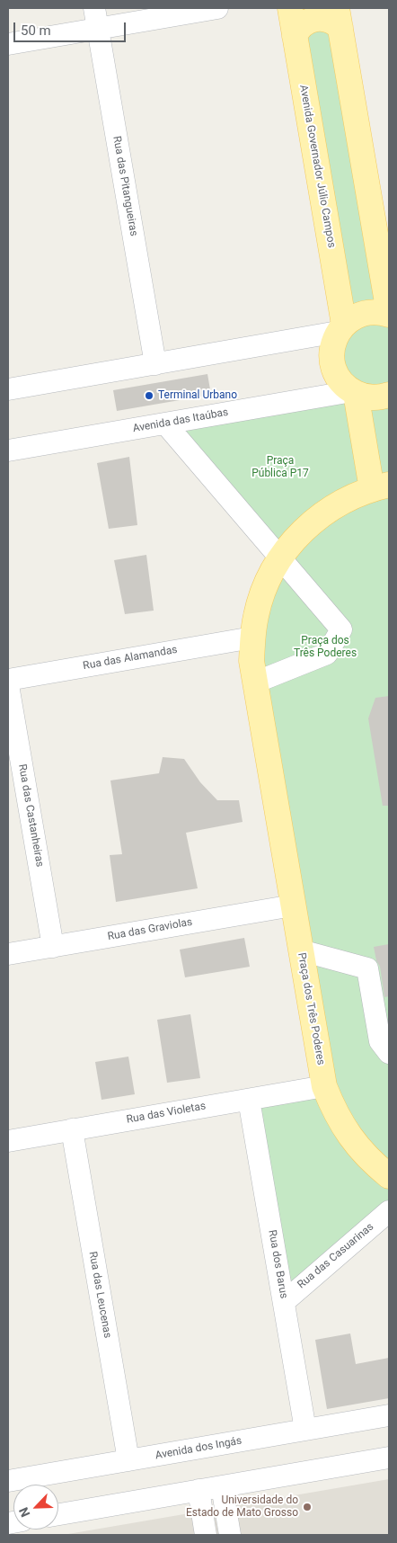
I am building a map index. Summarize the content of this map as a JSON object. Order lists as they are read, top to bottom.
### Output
{
  "streets": {
    "main road": ["Avenida Governador Júlio Campos", "Praça dos Três Poderes"],
    "street": [
      "Rua das Pitangueiras",
      "Avenida das Itaúbas",
      "Rua das Alamandas",
      "Rua das Castanheiras",
      "Rua das Graviolas",
      "Rua das Violetas",
      "Rua das Casuarinas",
      "Rua dos Barus",
      "Rua das Leucenas",
      "Avenida dos Ingás"
    ]
  },
  "crossings": [
    ["Avenida Governador Júlio Campos", "Avenida das Itaúbas"],
    ["Rua das Alamandas", "Praça dos Três Poderes"],
    ["Rua das Castanheiras", "Rua das Graviolas"],
    ["Rua das Graviolas", "Praça dos Três Poderes"],
    ["Praça dos Três Poderes", "Rua das Violetas"],
    ["Rua das Violetas", "Rua dos Barus"],
    ["Rua das Violetas", "Rua das Leucenas"],
    ["Rua das Casuarinas", "Rua dos Barus"],
    ["Rua dos Barus", "Avenida dos Ingás"],
    ["Rua das Leucenas", "Avenida dos Ingás"]
  ],
  "parks": ["Praça Pública P17", "Praça dos Três Poderes"],
  "places": ["Terminal Urbano", "Universidade do Estado de Mato Grosso"],
  "scale_bar": "50 m",
  "north": "bottom left"
}
